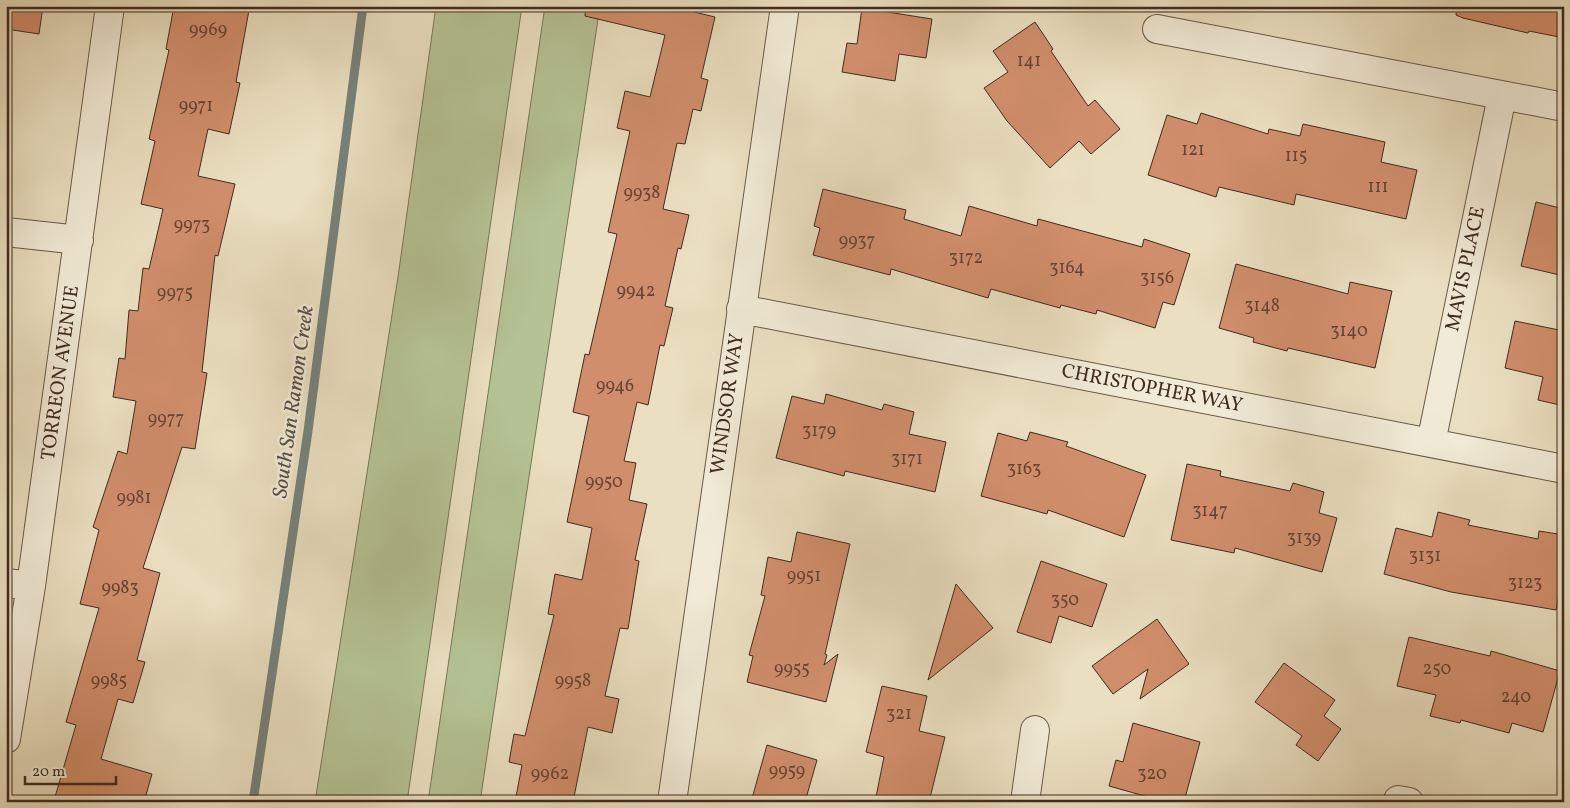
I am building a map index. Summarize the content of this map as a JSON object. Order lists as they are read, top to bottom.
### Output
{
  "streets": {
    "street": [
      "MAVIS PLACE",
      "TORREON AVENUE",
      "CHRISTOPHER WAY",
      "WINDSOR WAY"
    ]
  },
  "crossings": [
    ["MAVIS PLACE", "CHRISTOPHER WAY"],
    ["CHRISTOPHER WAY", "WINDSOR WAY"]
  ],
  "water": ["South San Ramon Creek"],
  "house_numbers": [
    "9969",
    "141",
    "9971",
    "121",
    "115",
    "111",
    "9938",
    "9973",
    "9937",
    "3172",
    "3164",
    "3156",
    "9942",
    "9975",
    "3148",
    "3140",
    "9946",
    "9977",
    "3179",
    "3171",
    "3163",
    "9950",
    "9981",
    "3147",
    "3139",
    "3131",
    "9951",
    "3123",
    "9983",
    "350",
    "9955",
    "250",
    "9985",
    "9958",
    "240",
    "321",
    "9959",
    "9962",
    "320"
  ],
  "scale_bar": "20 m"
}
